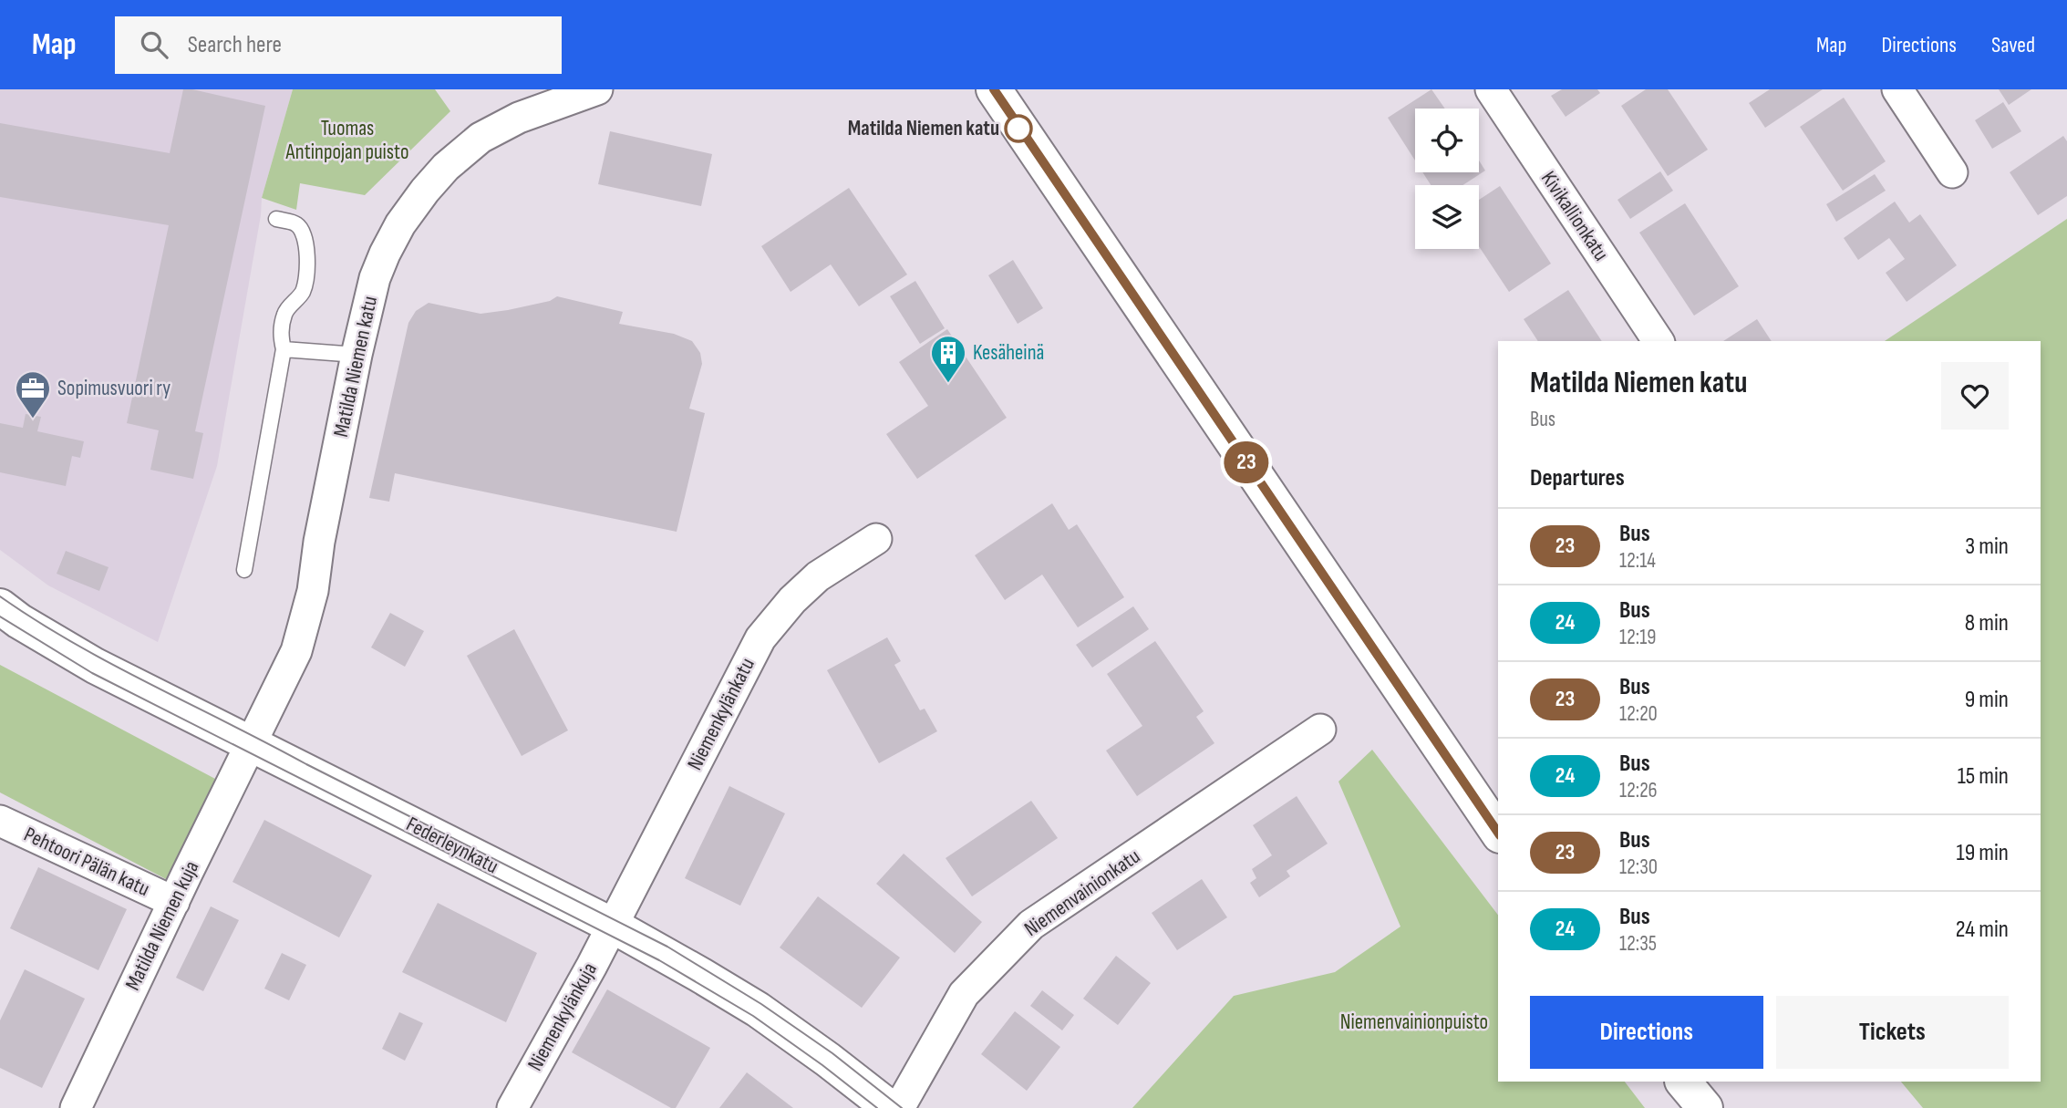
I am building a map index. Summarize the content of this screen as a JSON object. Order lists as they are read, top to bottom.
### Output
{
  "streets": {
    "street": [
      "Kivikallionkatu",
      "Matilda Niemen katu",
      "Niemenkylänkatu",
      "Federleynkatu",
      "Pehtoori Pälän katu",
      "Niemenvainionkatu",
      "Matilda Niemen kuja",
      "Niemenkylänkuja"
    ]
  },
  "crossings": [
    ["Matilda Niemen katu", "Federleynkatu"],
    ["Matilda Niemen katu", "Matilda Niemen kuja"],
    ["Niemenkylänkatu", "Federleynkatu"],
    ["Niemenkylänkatu", "Niemenkylänkuja"],
    ["Federleynkatu", "Matilda Niemen kuja"],
    ["Federleynkatu", "Niemenkylänkuja"],
    ["Pehtoori Pälän katu", "Matilda Niemen kuja"]
  ],
  "parks": ["Tuomas Antinpojan puisto", "Niemenvainionpuisto"],
  "places": {
    "other": ["Matilda Niemen katu"],
    "building": ["Kesäheinä"],
    "office": ["Sopimusvuori ry"]
  },
  "lines": ["bus line 23"],
  "page": {
    "header": "Map",
    "search": "Search here",
    "nav": ["Map", "Directions", "Saved"],
    "on_map": "23",
    "heading": [
      ["Matilda Niemen katu", "Bus"],
      "Departures"
    ],
    "list": [
      {
        "mark": "23",
        "name": "Bus",
        "note": "12:14",
        "value": "3 min"
      },
      {
        "mark": "24",
        "name": "Bus",
        "note": "12:19",
        "value": "8 min"
      },
      {
        "mark": "23",
        "name": "Bus",
        "note": "12:20",
        "value": "9 min"
      },
      {
        "mark": "24",
        "name": "Bus",
        "note": "12:26",
        "value": "15 min"
      },
      {
        "mark": "23",
        "name": "Bus",
        "note": "12:30",
        "value": "19 min"
      },
      {
        "mark": "24",
        "name": "Bus",
        "note": "12:35",
        "value": "24 min"
      }
    ],
    "buttons": ["Directions", "Tickets"]
  }
}
